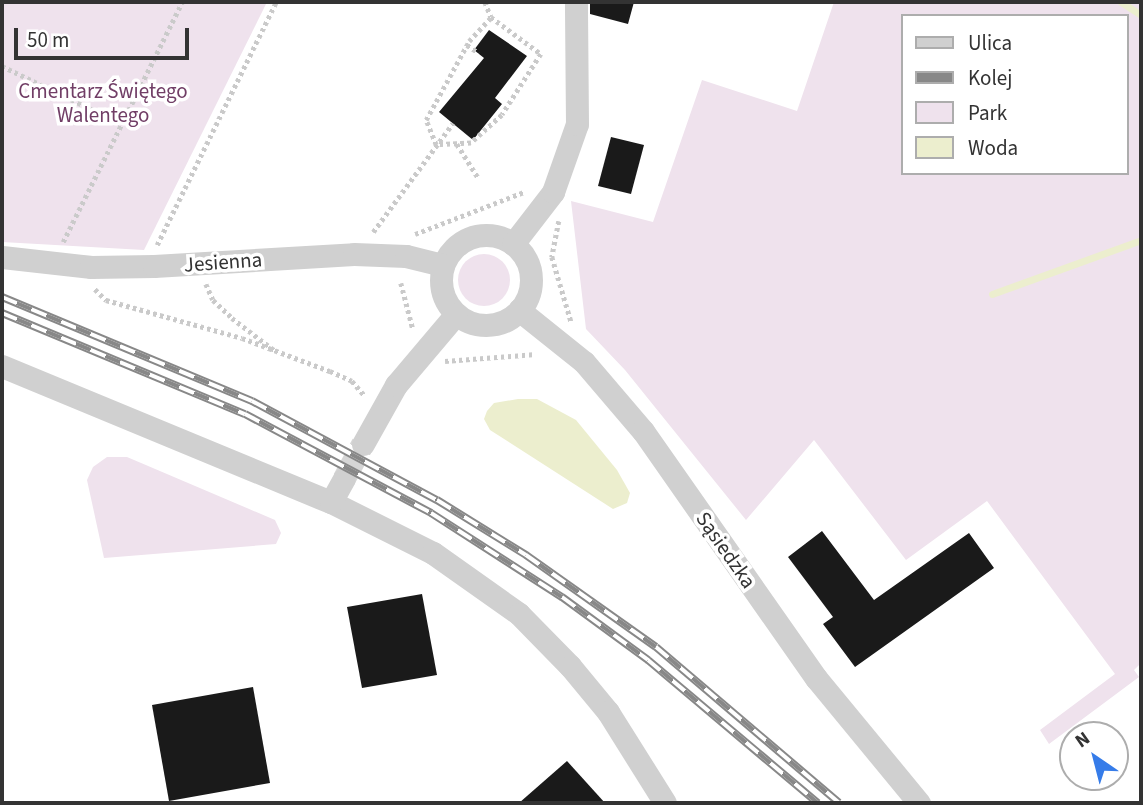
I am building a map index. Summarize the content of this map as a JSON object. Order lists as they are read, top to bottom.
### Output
{
  "streets": {
    "street": ["Jesienna", "Sąsiedzka"]
  },
  "crossings": [
    ["Jesienna", "Sąsiedzka"]
  ],
  "parks": ["Cmentarz Świętego Walentego"],
  "legend": [
    "Ulica",
    "Kolej",
    "Park",
    "Woda"
  ],
  "scale_bar": "50 m",
  "north": "top left"
}
